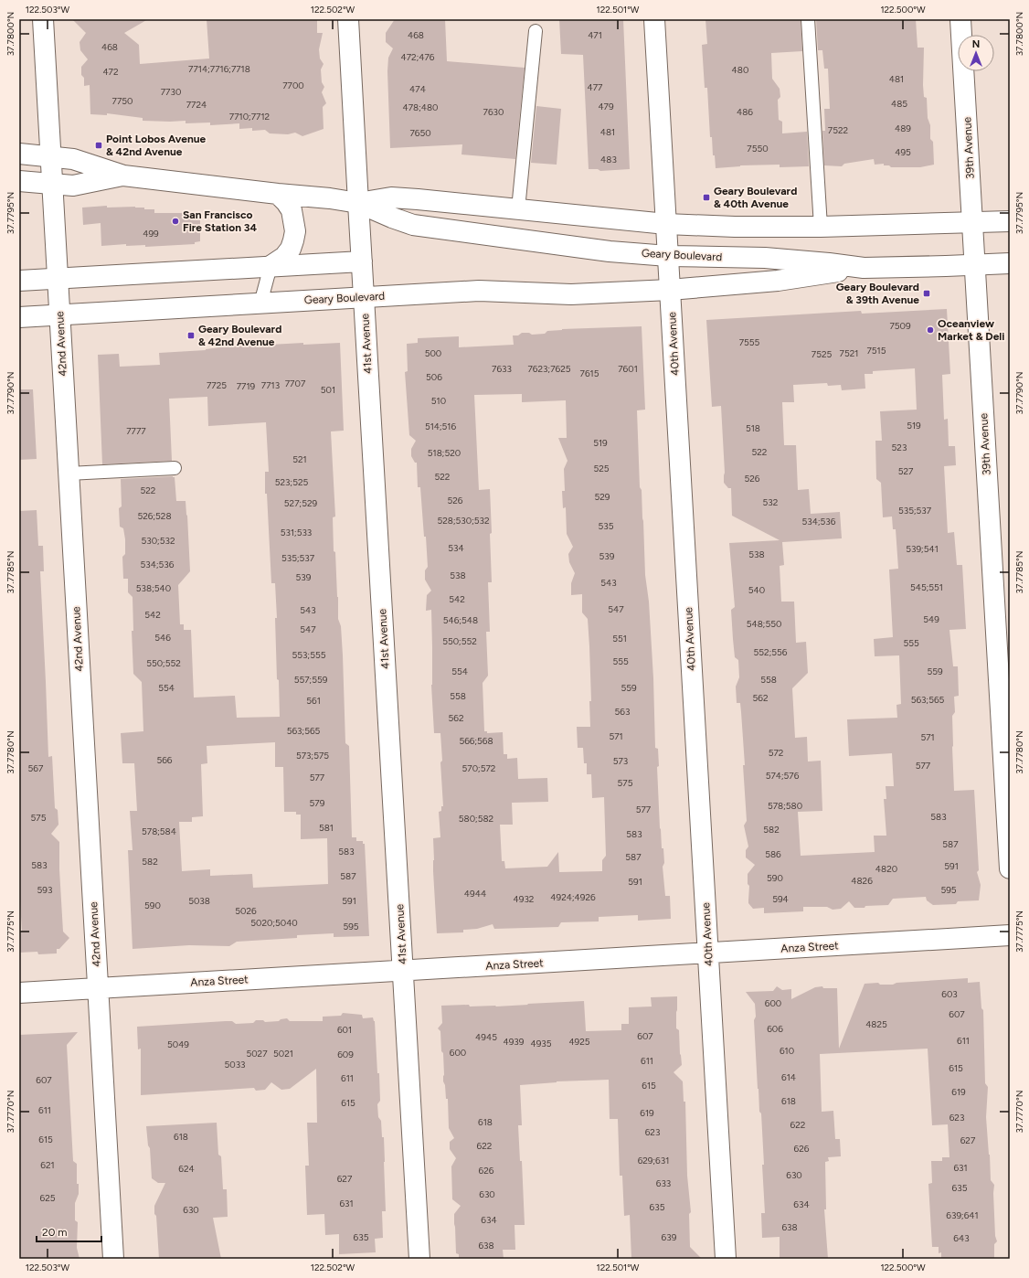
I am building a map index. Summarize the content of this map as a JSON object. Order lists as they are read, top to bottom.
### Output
{
  "streets": {
    "street": [
      "39th Avenue",
      "Geary Boulevard",
      "42nd Avenue",
      "41st Avenue",
      "40th Avenue",
      "Anza Street"
    ]
  },
  "crossings": [
    ["39th Avenue", "Geary Boulevard"],
    ["Geary Boulevard", "42nd Avenue"],
    ["Geary Boulevard", "41st Avenue"],
    ["Geary Boulevard", "40th Avenue"],
    ["42nd Avenue", "Anza Street"],
    ["41st Avenue", "Anza Street"],
    ["40th Avenue", "Anza Street"]
  ],
  "places": {
    "transit": [
      "Point Lobos Avenue & 42nd Avenue",
      "Geary Boulevard & 40th Avenue",
      "Geary Boulevard & 39th Avenue",
      "Geary Boulevard & 42nd Avenue"
    ],
    "other": ["San Francisco Fire Station 34", "Oceanview Market & Deli"]
  },
  "house_numbers": [
    "468",
    "471",
    "468",
    "472;476",
    "7714;7716;7718",
    "480",
    "472",
    "481",
    "7700",
    "477",
    "474",
    "7730",
    "7750",
    "485",
    "7724",
    "479",
    "478;480",
    "7630",
    "486",
    "7710;7712",
    "489",
    "7522",
    "481",
    "7650",
    "7550",
    "495",
    "483",
    "499",
    "7509",
    "7555",
    "7515",
    "500",
    "7521",
    "7525",
    "7633",
    "7623;7625",
    "7601",
    "7615",
    "506",
    "7707",
    "7725",
    "7713",
    "7719",
    "501",
    "510",
    "519",
    "514;516",
    "518",
    "7777",
    "519",
    "523",
    "522",
    "518;520",
    "521",
    "525",
    "527",
    "522",
    "526",
    "523;525",
    "522",
    "529",
    "526",
    "532",
    "527;529",
    "535;537",
    "526;528",
    "528;530;532",
    "534;536",
    "535",
    "531;533",
    "530;532",
    "534",
    "539;541",
    "538",
    "539",
    "535;537",
    "534;536",
    "538",
    "539",
    "543",
    "545;551",
    "538;540",
    "540",
    "542",
    "547",
    "543",
    "542",
    "549",
    "546;548",
    "548;550",
    "547",
    "546",
    "551",
    "550;552",
    "555",
    "552;556",
    "553;555",
    "555",
    "550;552",
    "554",
    "559",
    "557;559",
    "558",
    "554",
    "559",
    "558",
    "562",
    "563;565",
    "561",
    "563",
    "562",
    "563;565",
    "571",
    "571",
    "566;568",
    "572",
    "573;575",
    "566",
    "573",
    "577",
    "567",
    "570;572",
    "574;576",
    "577",
    "575",
    "579",
    "578;580",
    "577",
    "583",
    "575",
    "580;582",
    "581",
    "582",
    "578;584",
    "583",
    "587",
    "583",
    "586",
    "587",
    "582",
    "583",
    "591",
    "4820",
    "587",
    "590",
    "4826",
    "591",
    "593",
    "595",
    "4944",
    "4924;4926",
    "4932",
    "594",
    "5038",
    "591",
    "590",
    "5026",
    "5020;5040",
    "595",
    "603",
    "600",
    "607",
    "4825",
    "606",
    "601",
    "607",
    "4945",
    "611",
    "4939",
    "4925",
    "4935",
    "5049",
    "610",
    "600",
    "5027",
    "5021",
    "609",
    "611",
    "5033",
    "615",
    "614",
    "611",
    "607",
    "615",
    "619",
    "618",
    "615",
    "611",
    "619",
    "623",
    "618",
    "622",
    "623",
    "618",
    "615",
    "627",
    "622",
    "626",
    "629;631",
    "621",
    "631",
    "624",
    "626",
    "630",
    "627",
    "633",
    "635",
    "630",
    "625",
    "631",
    "634",
    "635",
    "630",
    "639;641",
    "634",
    "638",
    "635",
    "639",
    "643",
    "638"
  ],
  "scale_bar": "20 m",
  "north": "top",
  "coordinates": [
    "122.503°W",
    "122.502°W",
    "122.501°W",
    "122.500°W",
    "37.7800°N",
    "37.7795°N",
    "37.7790°N",
    "37.7785°N",
    "37.7780°N",
    "37.7775°N",
    "37.7770°N"
  ]
}
